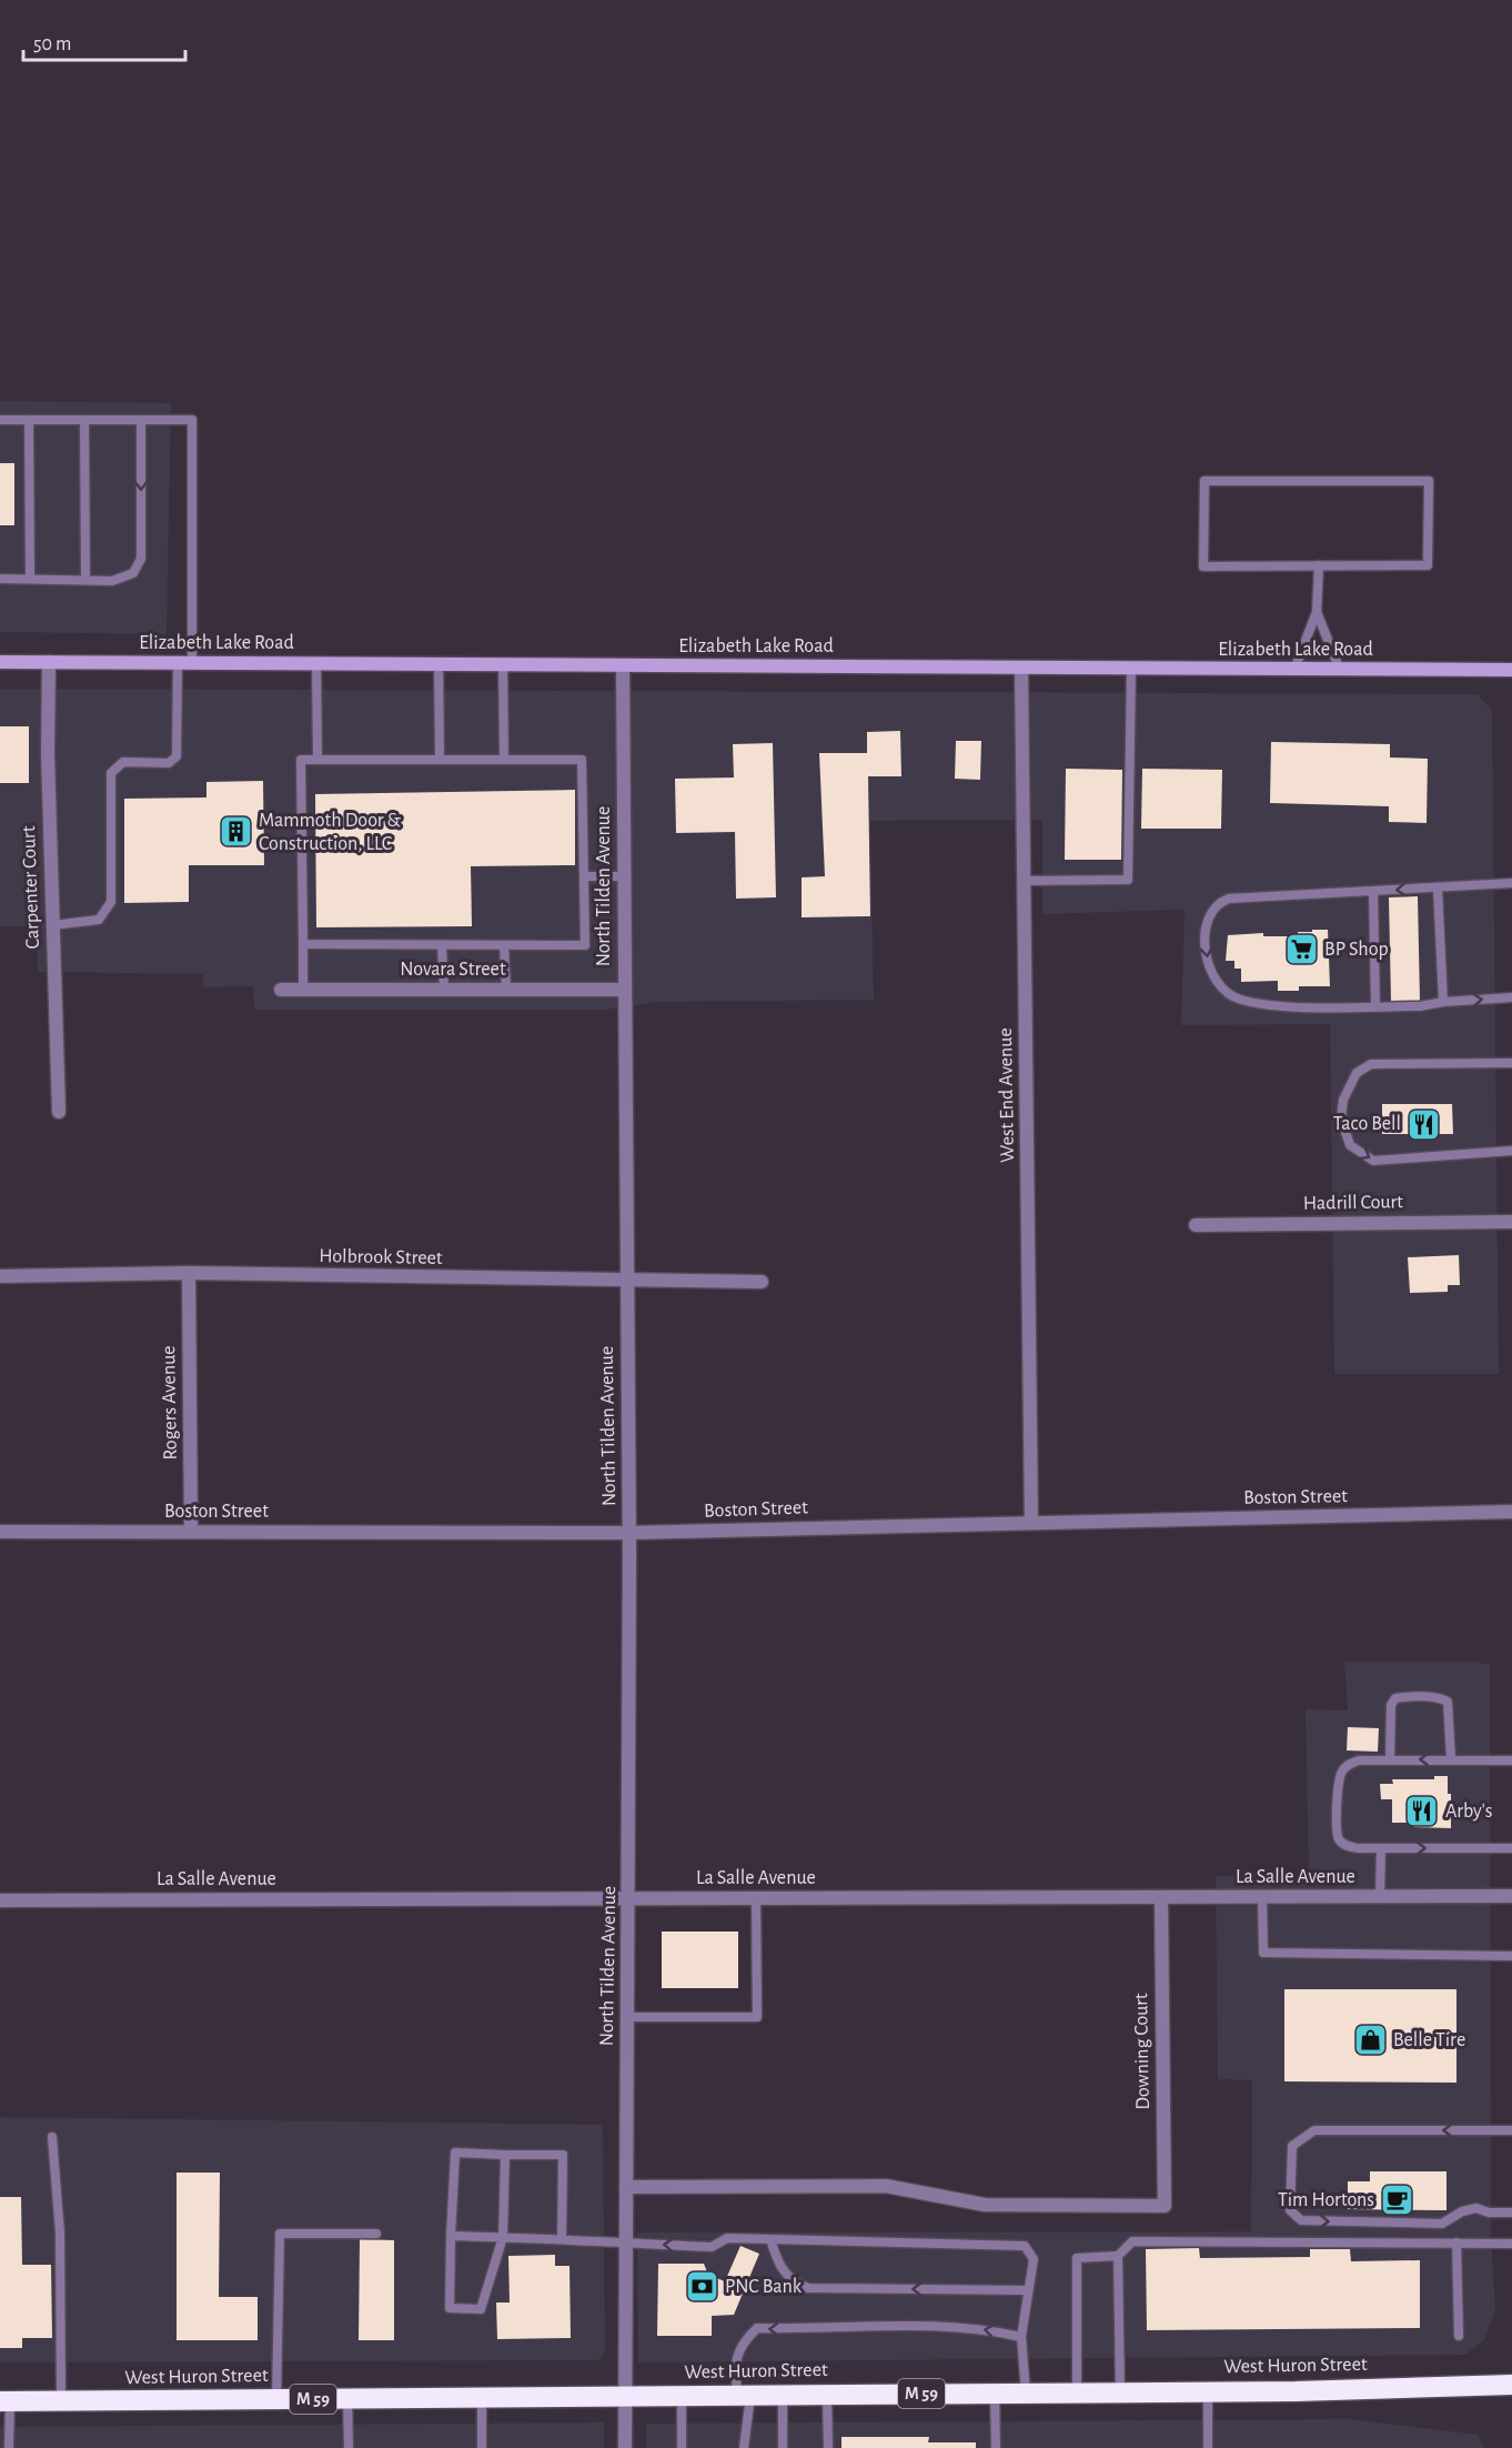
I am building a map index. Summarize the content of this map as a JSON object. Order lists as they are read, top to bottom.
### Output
{
  "streets": {
    "highway": ["West Huron Street", "M 59"],
    "main road": ["Elizabeth Lake Road"],
    "street": [
      "North Tilden Avenue",
      "Carpenter Court",
      "Novara Street",
      "West End Avenue",
      "Hadrill Court",
      "Holbrook Street",
      "Rogers Avenue",
      "Boston Street",
      "La Salle Avenue",
      "Downing Court"
    ]
  },
  "crossings": [
    ["Elizabeth Lake Road", "North Tilden Avenue"],
    ["Elizabeth Lake Road", "Carpenter Court"],
    ["Elizabeth Lake Road", "West End Avenue"],
    ["North Tilden Avenue", "Novara Street"],
    ["North Tilden Avenue", "Holbrook Street"],
    ["North Tilden Avenue", "Boston Street"],
    ["North Tilden Avenue", "La Salle Avenue"],
    ["North Tilden Avenue", "Downing Court"],
    ["North Tilden Avenue", "West Huron Street"],
    ["West End Avenue", "Boston Street"],
    ["Holbrook Street", "Rogers Avenue"],
    ["Rogers Avenue", "Boston Street"],
    ["La Salle Avenue", "Downing Court"]
  ],
  "places": {
    "building": ["Mammoth Door & Construction, LLC"],
    "supermarket": ["BP Shop"],
    "restaurant": ["Taco Bell", "Arby's"],
    "shop": ["Belle Tire"],
    "cafe": ["Tim Hortons"],
    "bank": ["PNC Bank"]
  },
  "scale_bar": "50 m"
}
